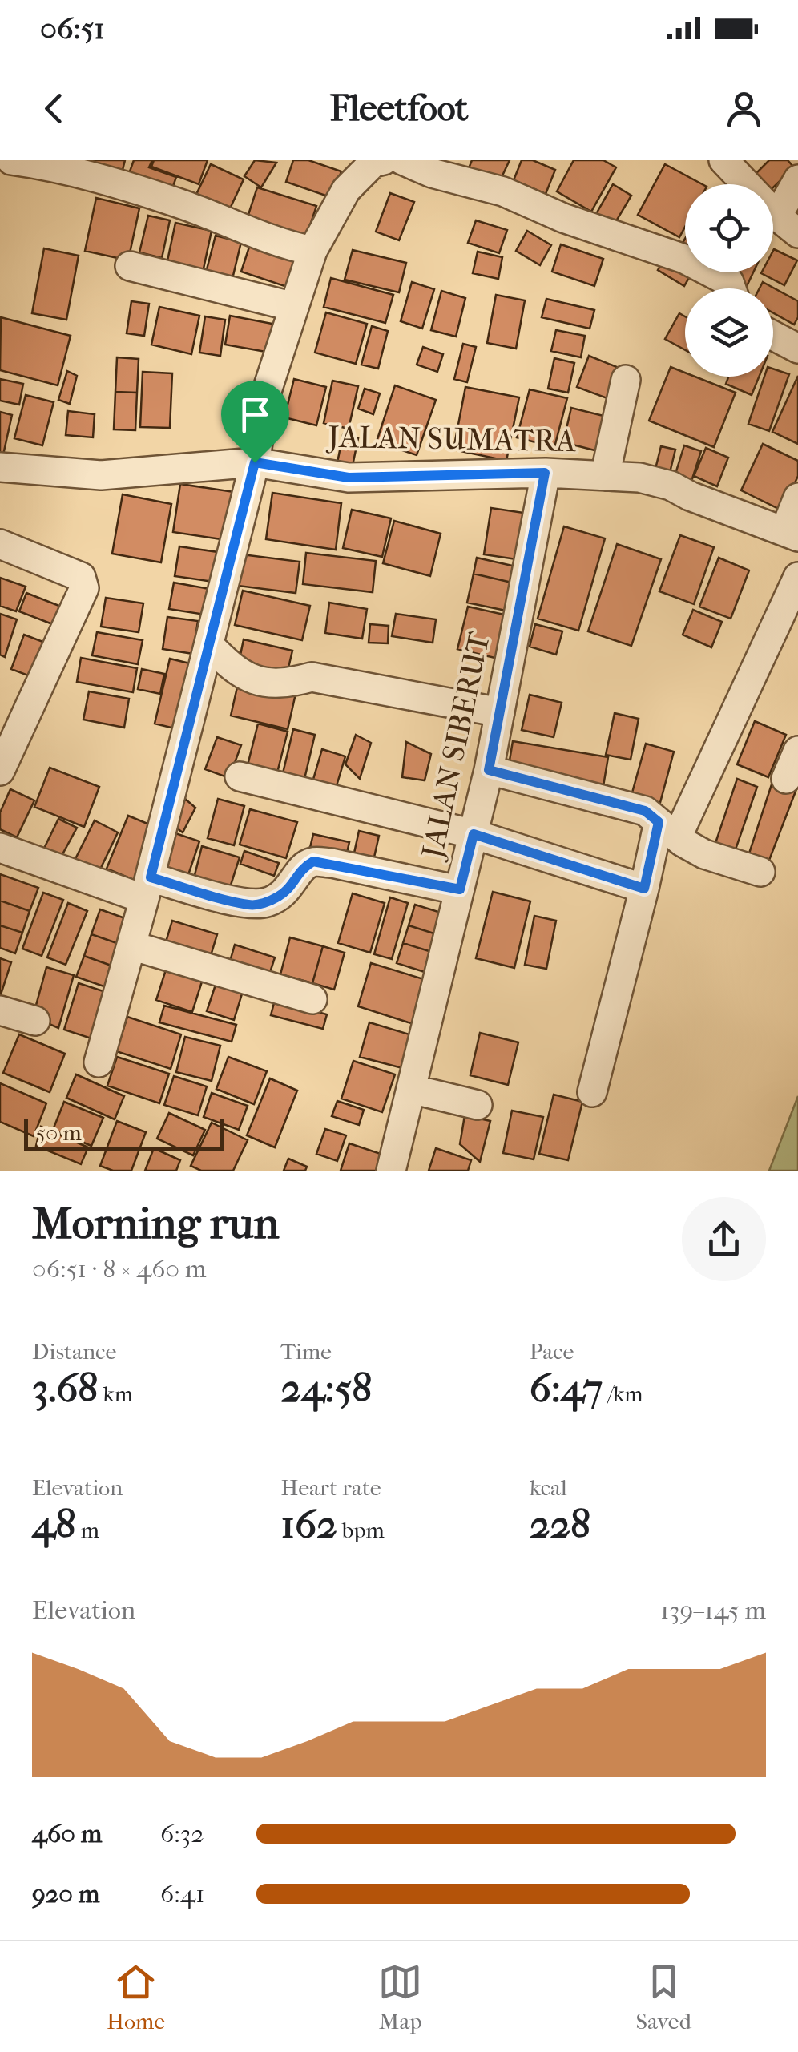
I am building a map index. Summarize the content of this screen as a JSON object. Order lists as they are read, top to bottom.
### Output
{
  "streets": {
    "street": ["JALAN SUMATRA", "JALAN SIBERUT"]
  },
  "crossings": [
    ["JALAN SUMATRA", "JALAN SIBERUT"]
  ],
  "scale_bar": "50 m",
  "page": {
    "status": "06:51",
    "header": "Fleetfoot",
    "scale": "50 m",
    "heading": ["Morning run", "06:51 · 8 × 460 m"],
    "stats": [
      ["Distance", "3.68 km"],
      ["Time", "24:58"],
      ["Pace", "6:47 /km"],
      ["Elevation", "48 m"],
      ["Heart rate", "162 bpm"],
      ["kcal", "228"]
    ],
    "chart": ["Elevation", "139–145 m"],
    "list": [
      {
        "name": "460 m",
        "note": "6:32"
      },
      {
        "name": "920 m",
        "note": "6:41"
      }
    ],
    "tabs": ["Home", "Map", "Saved"]
  }
}
